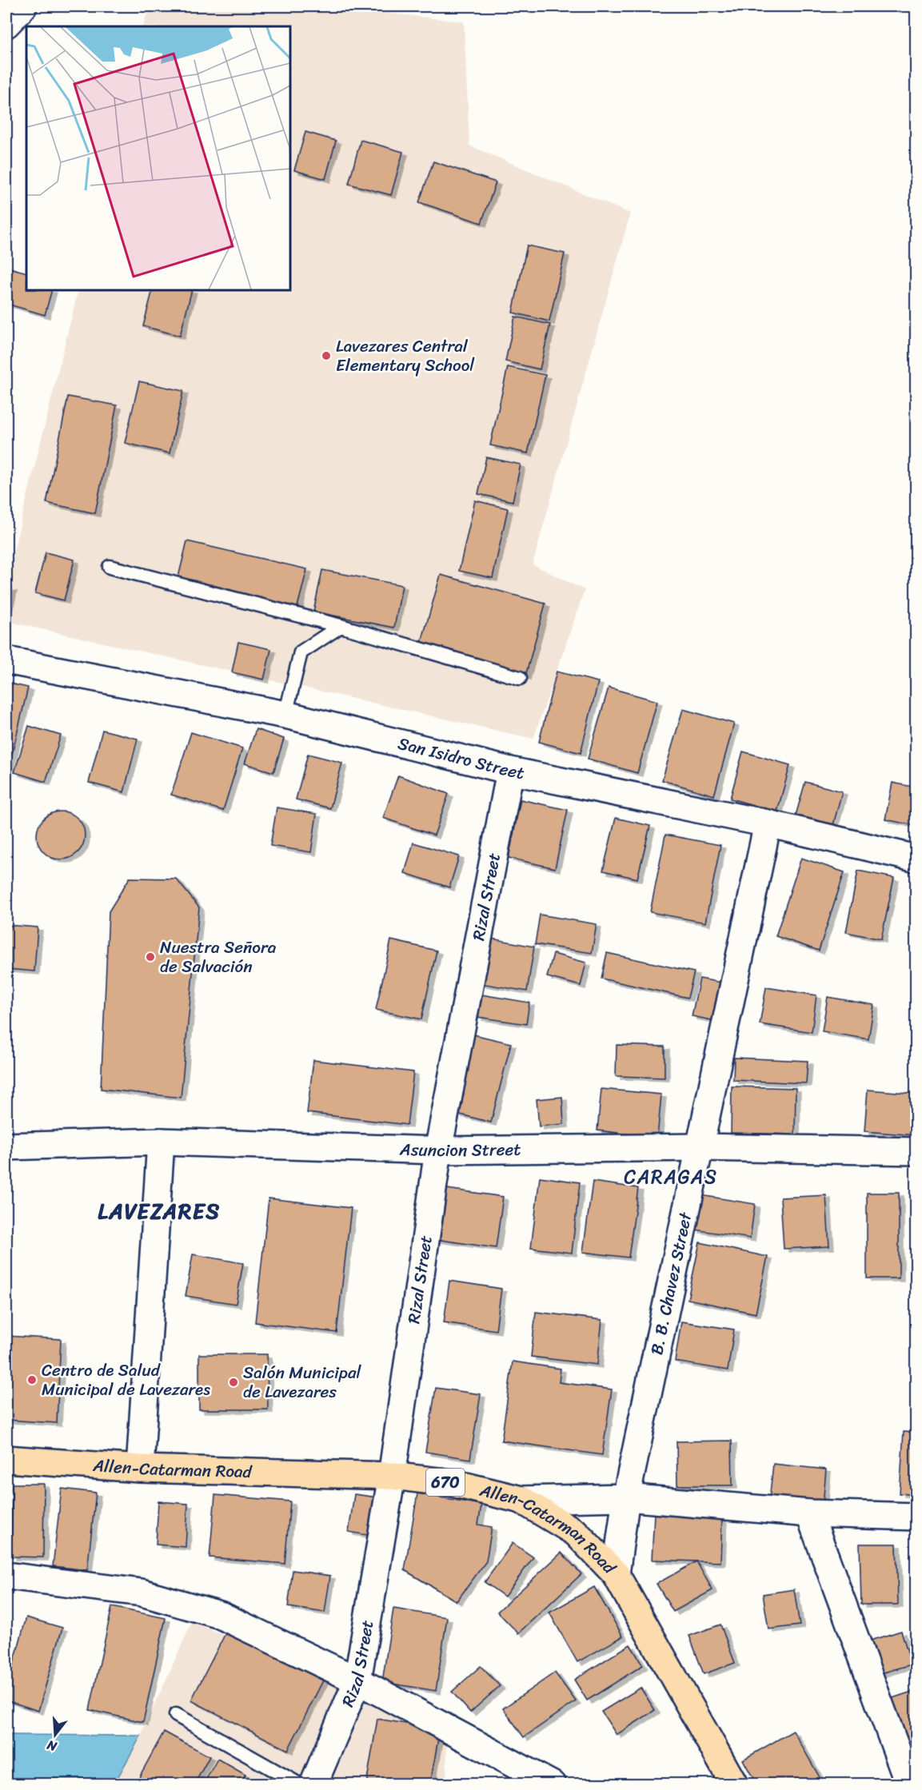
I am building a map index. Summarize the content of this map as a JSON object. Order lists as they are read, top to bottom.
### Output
{
  "streets": {
    "main road": ["Allen-Catarman Road", "670"],
    "street": [
      "San Isidro Street",
      "Rizal Street",
      "Asuncion Street",
      "B. B. Chavez Street"
    ]
  },
  "crossings": [
    ["San Isidro Street", "Rizal Street"],
    ["San Isidro Street", "B. B. Chavez Street"],
    ["Rizal Street", "Asuncion Street"],
    ["Rizal Street", "Allen-Catarman Road"],
    ["Asuncion Street", "B. B. Chavez Street"],
    ["B. B. Chavez Street", "Allen-Catarman Road"]
  ],
  "districts": ["CARAGAS", "LAVEZARES"],
  "places": [
    "Lavezares Central Elementary School",
    "Nuestra Señora de Salvación",
    "Centro de Salud Municipal de Lavezares",
    "Salón Municipal de Lavezares"
  ],
  "north": "bottom"
}
